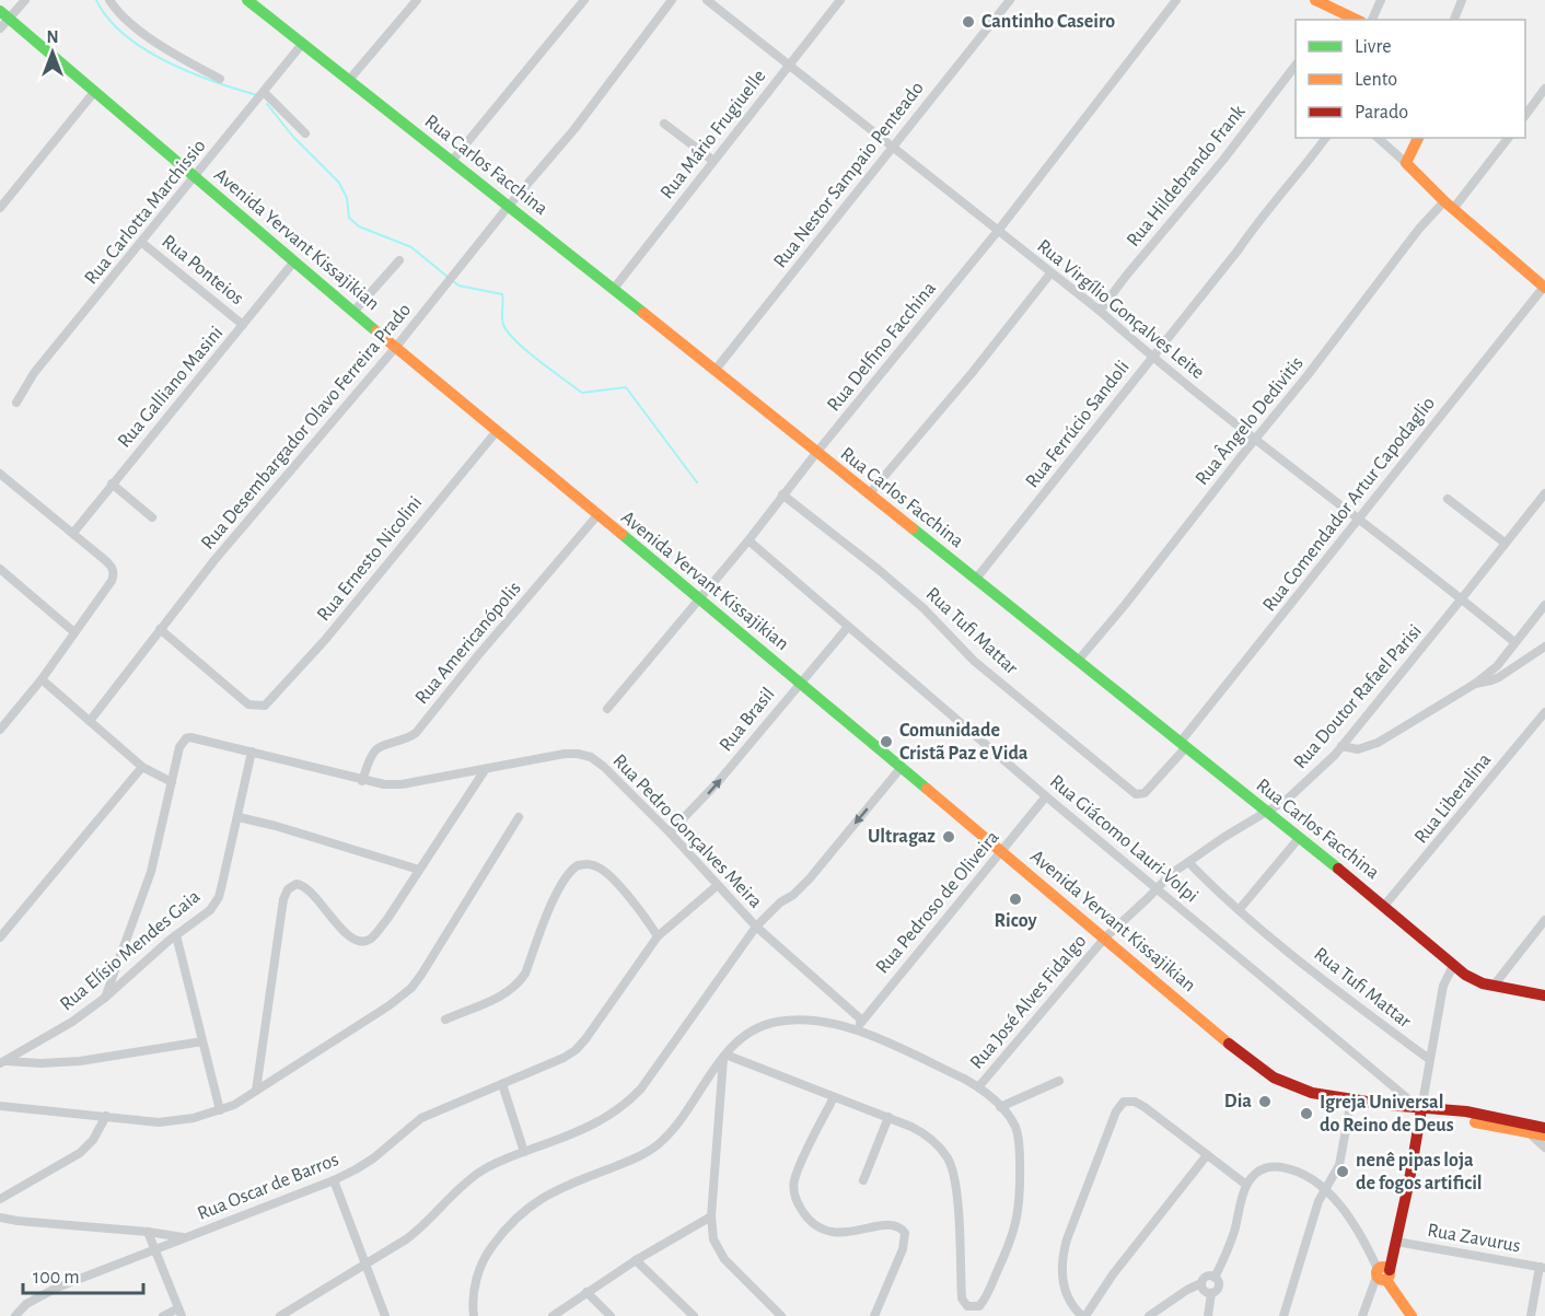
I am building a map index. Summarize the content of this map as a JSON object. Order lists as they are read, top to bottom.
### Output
{
  "streets": {
    "street": [
      "Rua Mário Frugiuelle",
      "Rua Carlos Facchina",
      "Rua Nestor Sampaio Penteado",
      "Rua Hildebrando Frank",
      "Rua Carlotta Marchissio",
      "Avenida Yervant Kissajikian",
      "Rua Ponteios",
      "Rua Virgílio Gonçalves Leite",
      "Rua Delfino Facchina",
      "Rua Galliano Masini",
      "Rua Ângelo Dedivitis",
      "Rua Ferrúcio Sandoli",
      "Rua Desembargador Olavo Ferreira Prado",
      "Rua Comendador Artur Capodaglio",
      "Rua Ernesto Nicolini",
      "Rua Tufi Mattar",
      "Rua Americanópolis",
      "Rua Doutor Rafael Parisi",
      "Rua Brasil",
      "Rua Liberalina",
      "Rua Pedro Gonçalves Meira",
      "Rua Giácomo Lauri-Volpi",
      "Rua Pedroso de Oliveira",
      "Rua Elísio Mendes Gaia",
      "Rua José Alves Fidalgo",
      "Rua Oscar de Barros",
      "Rua Zavurus"
    ]
  },
  "crossings": [
    ["Rua Mário Frugiuelle", "Rua Carlos Facchina"],
    ["Rua Mário Frugiuelle", "Rua Virgílio Gonçalves Leite"],
    ["Rua Carlos Facchina", "Rua Nestor Sampaio Penteado"],
    ["Rua Carlos Facchina", "Rua Carlotta Marchissio"],
    ["Rua Carlos Facchina", "Rua Delfino Facchina"],
    ["Rua Carlos Facchina", "Rua Ângelo Dedivitis"],
    ["Rua Carlos Facchina", "Rua Ferrúcio Sandoli"],
    ["Rua Carlos Facchina", "Rua Desembargador Olavo Ferreira Prado"],
    ["Rua Carlos Facchina", "Rua Comendador Artur Capodaglio"],
    ["Rua Carlos Facchina", "Rua Doutor Rafael Parisi"],
    ["Rua Carlos Facchina", "Rua Liberalina"],
    ["Rua Nestor Sampaio Penteado", "Rua Virgílio Gonçalves Leite"],
    ["Rua Hildebrando Frank", "Rua Virgílio Gonçalves Leite"],
    ["Rua Carlotta Marchissio", "Avenida Yervant Kissajikian"],
    ["Rua Carlotta Marchissio", "Rua Ponteios"],
    ["Avenida Yervant Kissajikian", "Rua Delfino Facchina"],
    ["Avenida Yervant Kissajikian", "Rua Galliano Masini"],
    ["Avenida Yervant Kissajikian", "Rua Desembargador Olavo Ferreira Prado"],
    ["Avenida Yervant Kissajikian", "Rua Ernesto Nicolini"],
    ["Avenida Yervant Kissajikian", "Rua Americanópolis"],
    ["Avenida Yervant Kissajikian", "Rua Doutor Rafael Parisi"],
    ["Avenida Yervant Kissajikian", "Rua Brasil"],
    ["Avenida Yervant Kissajikian", "Rua Giácomo Lauri-Volpi"],
    ["Avenida Yervant Kissajikian", "Rua Pedroso de Oliveira"],
    ["Avenida Yervant Kissajikian", "Rua José Alves Fidalgo"],
    ["Rua Ponteios", "Rua Galliano Masini"],
    ["Rua Virgílio Gonçalves Leite", "Rua Delfino Facchina"],
    ["Rua Virgílio Gonçalves Leite", "Rua Ângelo Dedivitis"],
    ["Rua Virgílio Gonçalves Leite", "Rua Ferrúcio Sandoli"],
    ["Rua Virgílio Gonçalves Leite", "Rua Comendador Artur Capodaglio"],
    ["Rua Virgílio Gonçalves Leite", "Rua Doutor Rafael Parisi"],
    ["Rua Delfino Facchina", "Rua Tufi Mattar"],
    ["Rua Delfino Facchina", "Rua Giácomo Lauri-Volpi"],
    ["Rua Desembargador Olavo Ferreira Prado", "Rua Ernesto Nicolini"],
    ["Rua Comendador Artur Capodaglio", "Rua Tufi Mattar"],
    ["Rua Tufi Mattar", "Rua Doutor Rafael Parisi"],
    ["Rua Americanópolis", "Rua Pedro Gonçalves Meira"],
    ["Rua Doutor Rafael Parisi", "Rua Giácomo Lauri-Volpi"],
    ["Rua Doutor Rafael Parisi", "Rua José Alves Fidalgo"],
    ["Rua Brasil", "Rua Pedro Gonçalves Meira"],
    ["Rua Brasil", "Rua Giácomo Lauri-Volpi"],
    ["Rua Pedro Gonçalves Meira", "Rua Pedroso de Oliveira"],
    ["Rua Pedro Gonçalves Meira", "Rua Elísio Mendes Gaia"],
    ["Rua Pedro Gonçalves Meira", "Rua Oscar de Barros"],
    ["Rua Giácomo Lauri-Volpi", "Rua Pedroso de Oliveira"]
  ],
  "one_way": ["Rua Brasil"],
  "places": [
    "Cantinho Caseiro",
    "Comunidade Cristã Paz e Vida",
    "Ultragaz",
    "Ricoy",
    "Dia",
    "Igreja Universal do Reino de Deus",
    "nenê pipas loja de fogos artificil"
  ],
  "legend": ["Livre", "Lento", "Parado"],
  "scale_bar": "100 m",
  "north": "top"
}
